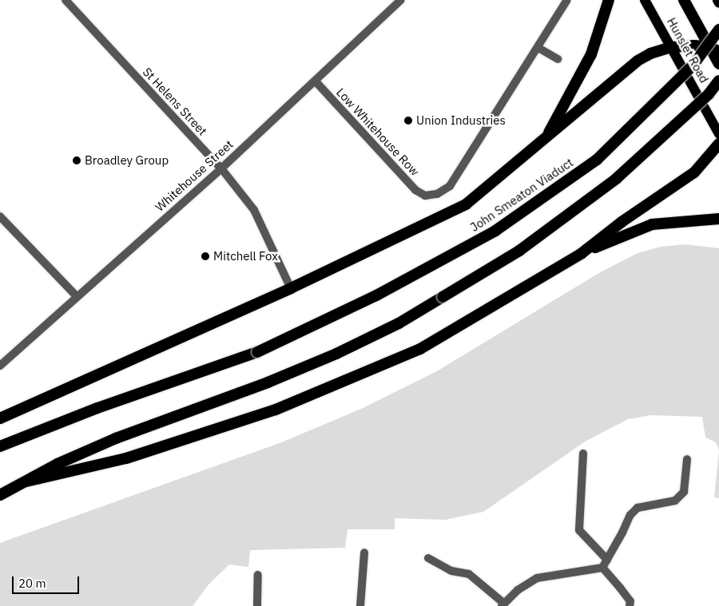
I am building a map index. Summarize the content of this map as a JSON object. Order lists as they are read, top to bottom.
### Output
{
  "streets": {
    "highway": ["John Smeaton Viaduct"],
    "main road": ["Hunslet Road"],
    "street": ["St Helens Street", "Low Whitehouse Row", "Whitehouse Street"]
  },
  "crossings": [
    ["St Helens Street", "Whitehouse Street"],
    ["Low Whitehouse Row", "Whitehouse Street"]
  ],
  "places": ["Union Industries", "Broadley Group", "Mitchell Fox"],
  "scale_bar": "20 m"
}
